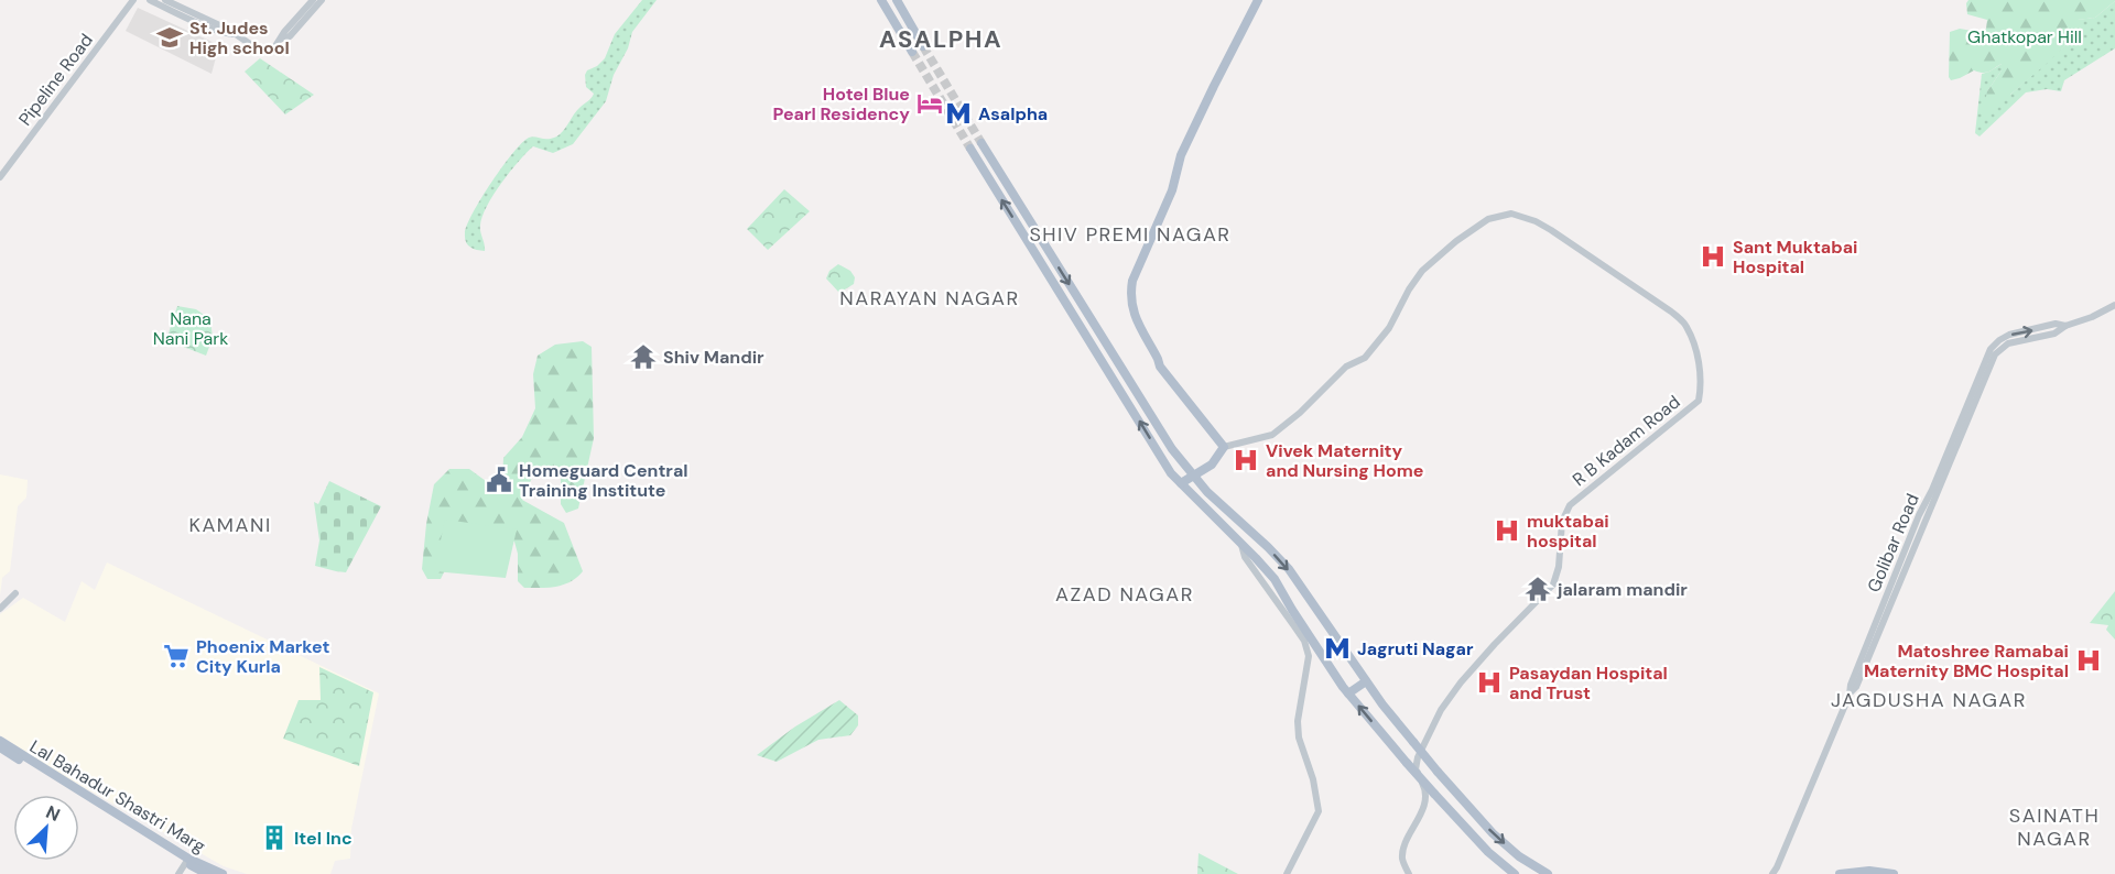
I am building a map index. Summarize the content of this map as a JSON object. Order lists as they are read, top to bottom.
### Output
{
  "streets": {
    "main road": ["Lal Bahadur Shastri Marg"],
    "street": ["Pipeline Road", "R B Kadam Road", "Golibar Road"]
  },
  "districts": [
    "ASALPHA",
    "SHIV PREMI NAGAR",
    "NARAYAN NAGAR",
    "KAMANI",
    "AZAD NAGAR",
    "JAGDUSHA NAGAR",
    "SAINATH NAGAR"
  ],
  "parks": ["Ghatkopar Hill", "Nana Nani Park"],
  "places": {
    "school or university": ["St. Judes High school"],
    "hotel": ["Hotel Blue Pearl Residency"],
    "metro station": ["Asalpha", "Jagruti Nagar"],
    "hospital": [
      "Sant Muktabai Hospital",
      "Vivek Maternity and Nursing Home",
      "muktabai hospital",
      "Matoshree Ramabai Maternity BMC Hospital",
      "Pasaydan Hospital and Trust"
    ],
    "temple": ["Shiv Mandir", "jalaram mandir"],
    "public building": ["Homeguard Central Training Institute"],
    "supermarket": ["Phoenix Market City Kurla"],
    "building": ["Itel Inc"]
  },
  "north": "top right"
}
